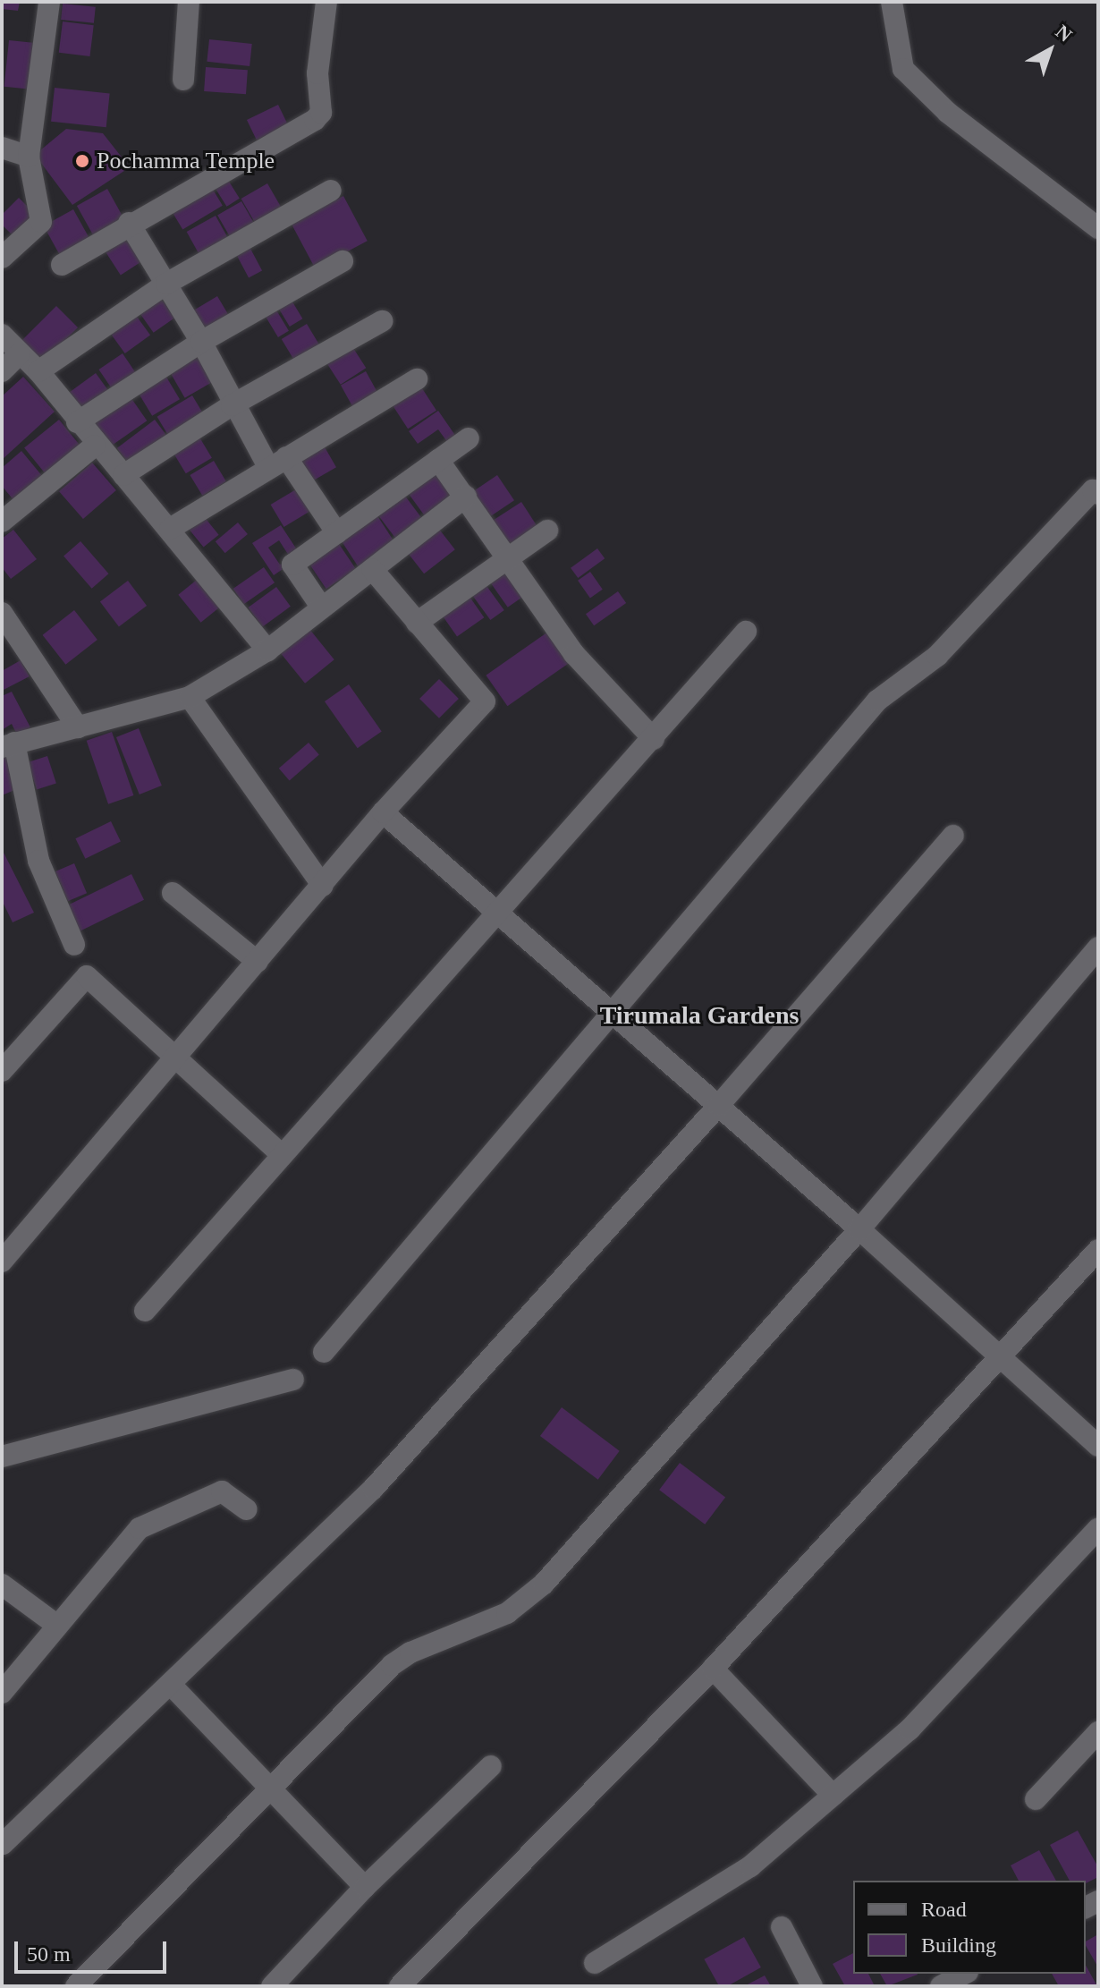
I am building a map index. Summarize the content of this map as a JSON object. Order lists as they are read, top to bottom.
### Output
{
  "districts": ["Tirumala Gardens"],
  "places": ["Pochamma Temple"],
  "legend": ["Road", "Building"],
  "scale_bar": "50 m",
  "north": "top right"
}
